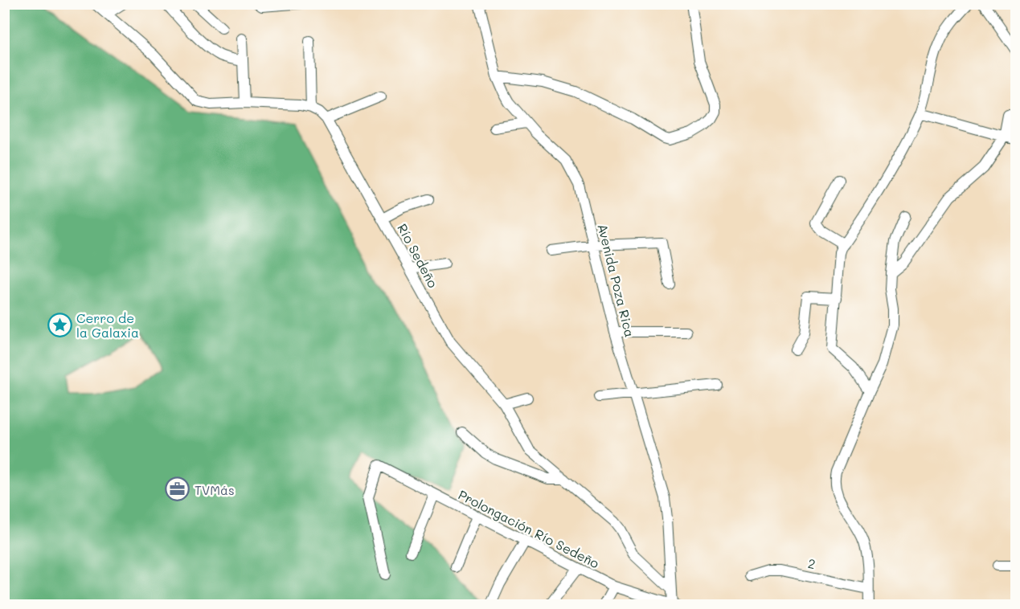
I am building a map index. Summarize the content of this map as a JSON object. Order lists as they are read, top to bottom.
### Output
{
  "streets": {
    "street": [
      "Río Sedeño",
      "Avenida Poza Rica",
      "Prolongación Río Sedeño",
      "2"
    ]
  },
  "crossings": [
    ["Río Sedeño", "Avenida Poza Rica"]
  ],
  "places": {
    "place": ["Cerro de la Galaxia"],
    "office": ["TVMás"]
  }
}
